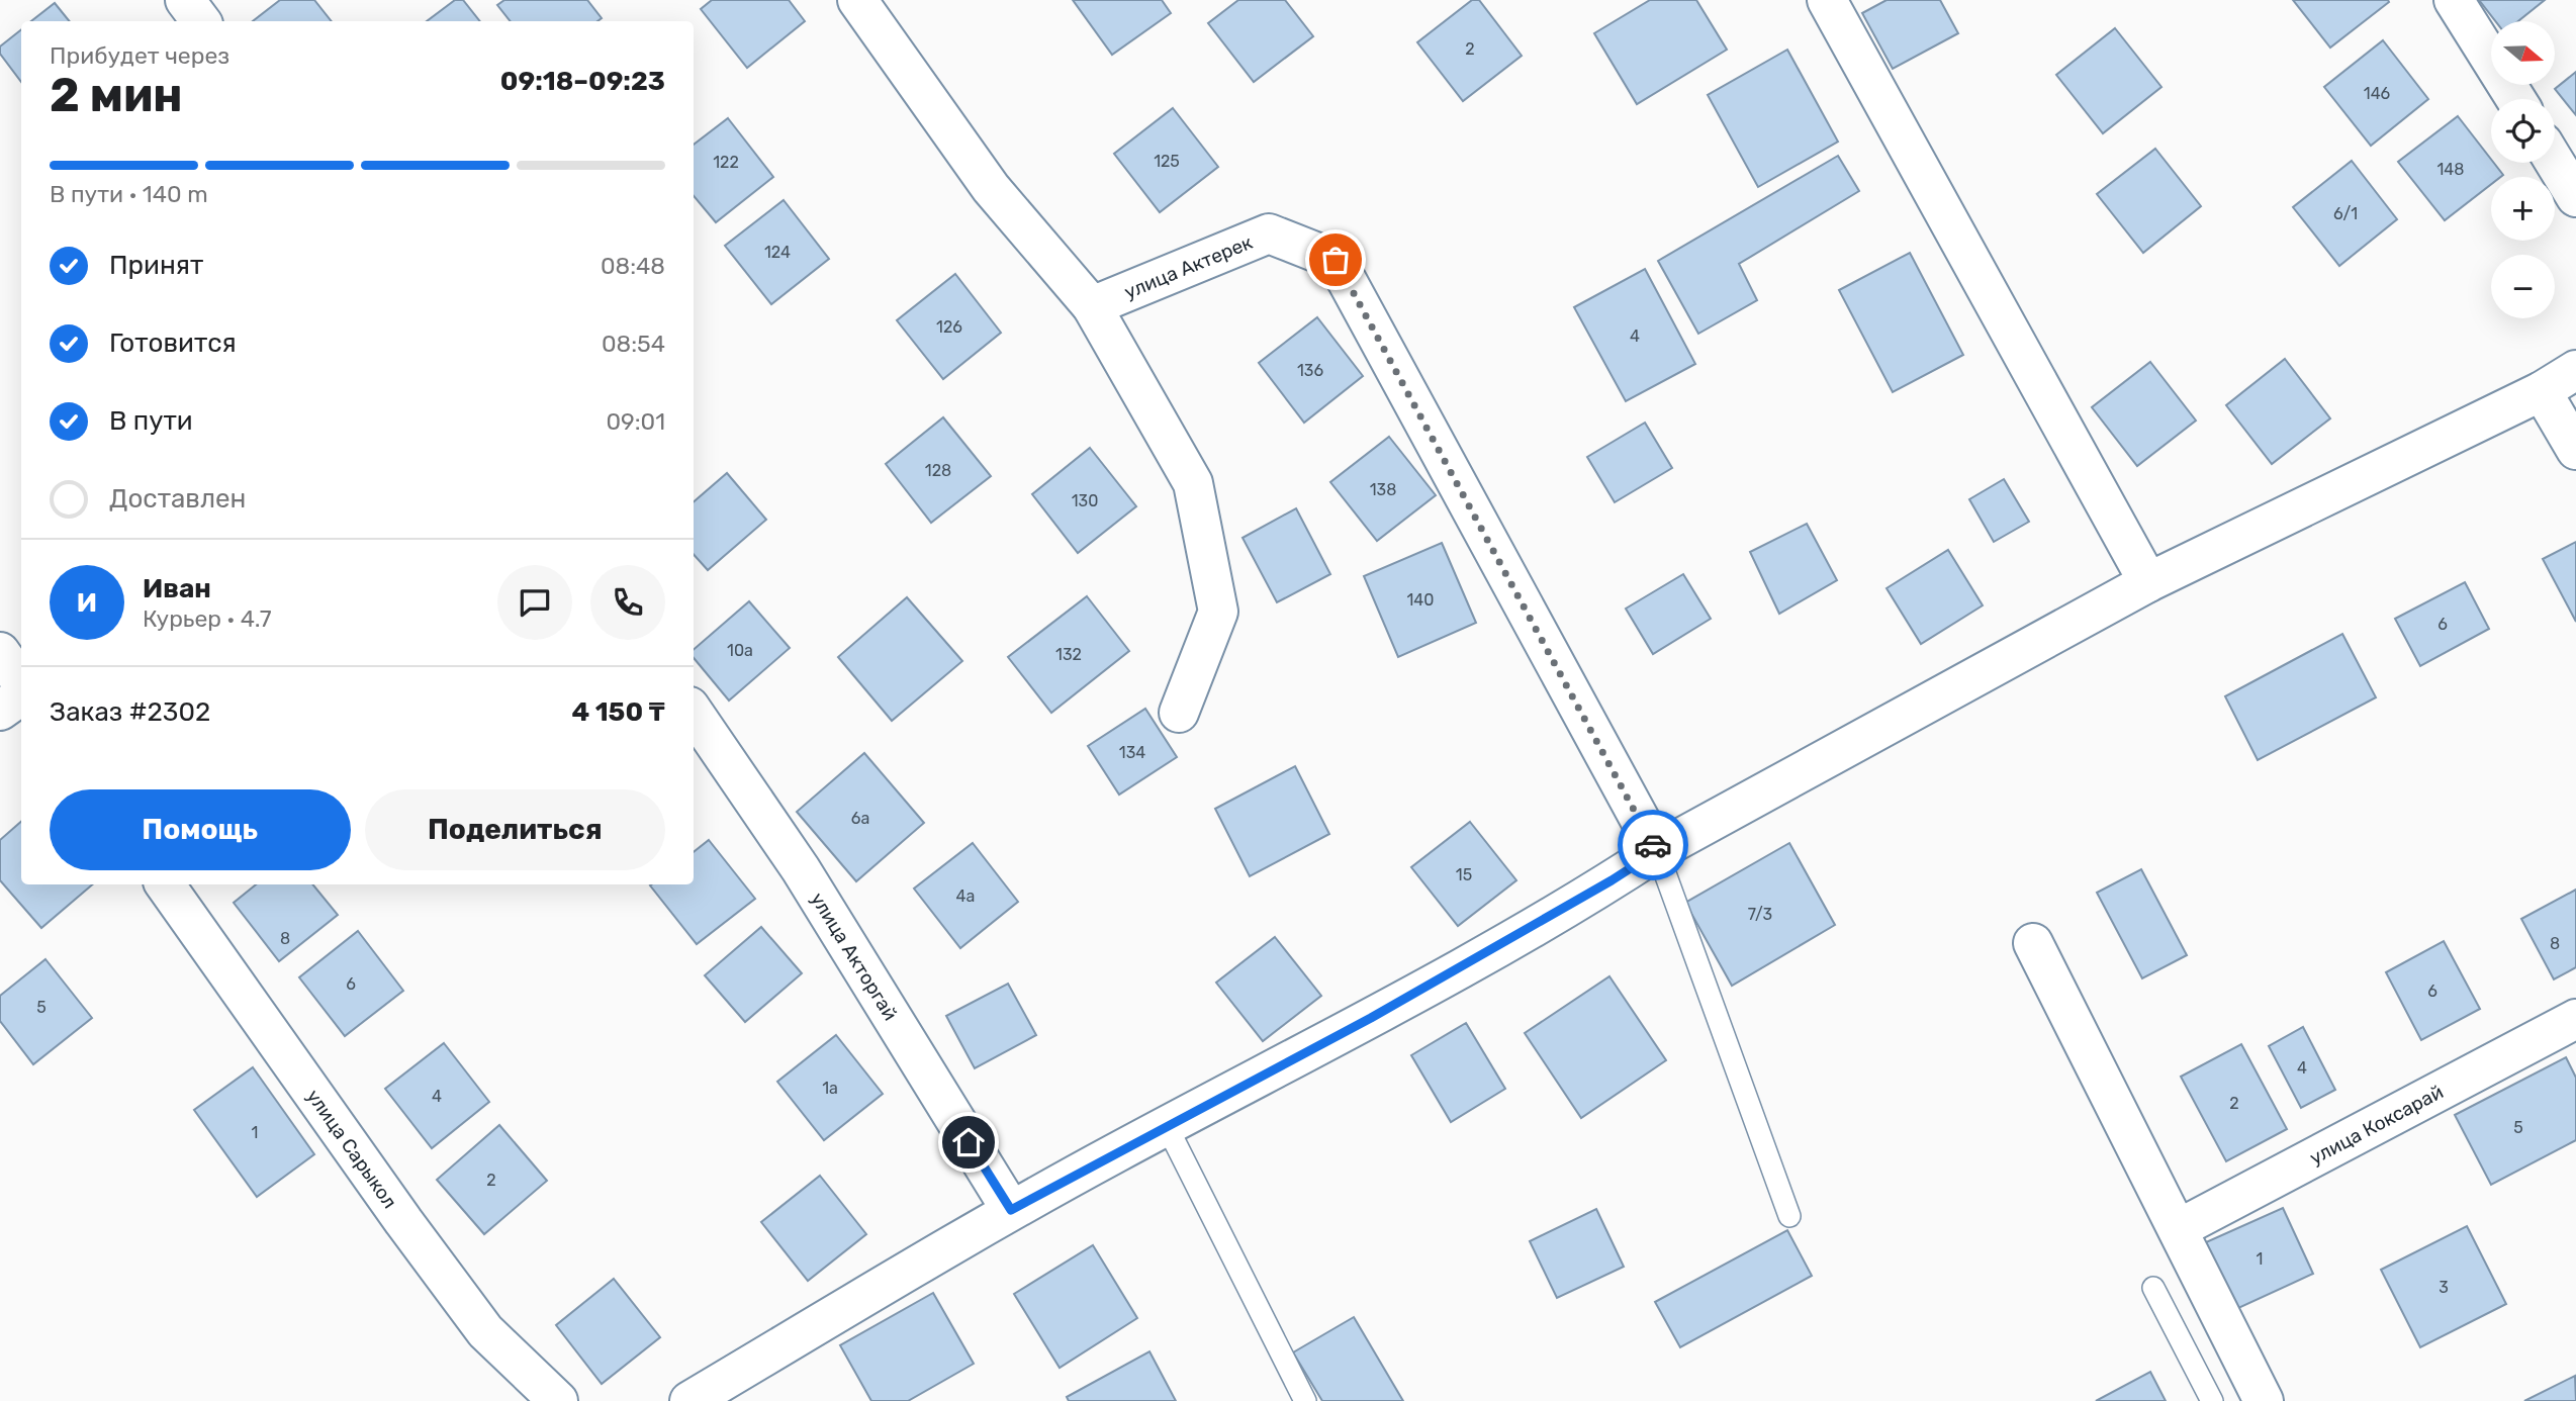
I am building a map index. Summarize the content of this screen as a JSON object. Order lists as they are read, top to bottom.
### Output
{
  "streets": {
    "street": [
      "улица Актерек",
      "улица Акторгай",
      "улица Коксарай",
      "улица Сарыкол"
    ]
  },
  "house_numbers": [
    "2",
    "146",
    "125",
    "122",
    "148",
    "6/1",
    "124",
    "126",
    "4",
    "136",
    "128",
    "138",
    "130",
    "140",
    "6",
    "10а",
    "132",
    "134",
    "6а",
    "15",
    "4а",
    "7/3",
    "8",
    "8",
    "6",
    "6",
    "5",
    "4",
    "1а",
    "4",
    "2",
    "5",
    "1",
    "2",
    "1",
    "3"
  ],
  "north": "right",
  "page": {
    "map_buttons": ["+", "−"],
    "heading": ["2 мин", "Прибудет через", "09:18–09:23"],
    "panel": [
      "Иван",
      "Курьер · 4.7",
      "Заказ #2302",
      "4 150 ₸"
    ],
    "bar": "В пути · 140 m",
    "list": [
      ["Принят", "08:48"],
      ["Готовится", "08:54"],
      ["В пути", "09:01"],
      "Доставлен"
    ],
    "round": "И",
    "buttons": ["Помощь", "Поделиться"]
  }
}
